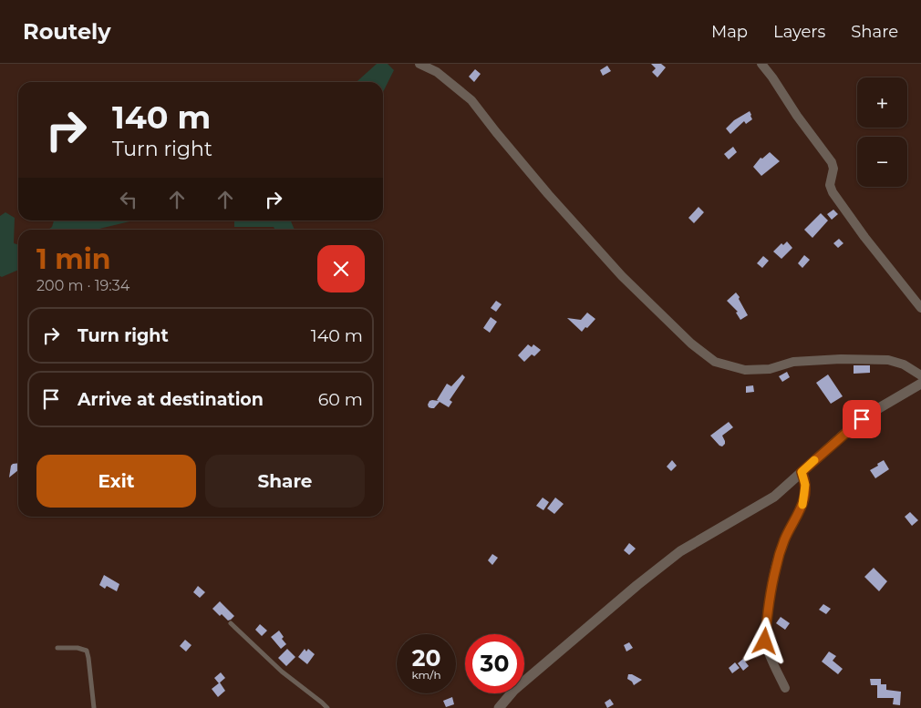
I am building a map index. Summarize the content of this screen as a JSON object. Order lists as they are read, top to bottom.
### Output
{
  "page": {
    "header": "Routely",
    "nav": ["Map", "Layers", "Share"],
    "map_buttons": ["+", "−"],
    "turn": ["140 m", "Turn right"],
    "heading": ["1 min", "200 m · 19:34"],
    "list": [
      {
        "name": "Turn right",
        "value": "140 m"
      },
      {
        "name": "Arrive at destination",
        "value": "60 m"
      }
    ],
    "buttons": ["Exit", "Share"],
    "speed": "20 km/h",
    "limit": "30"
  }
}
